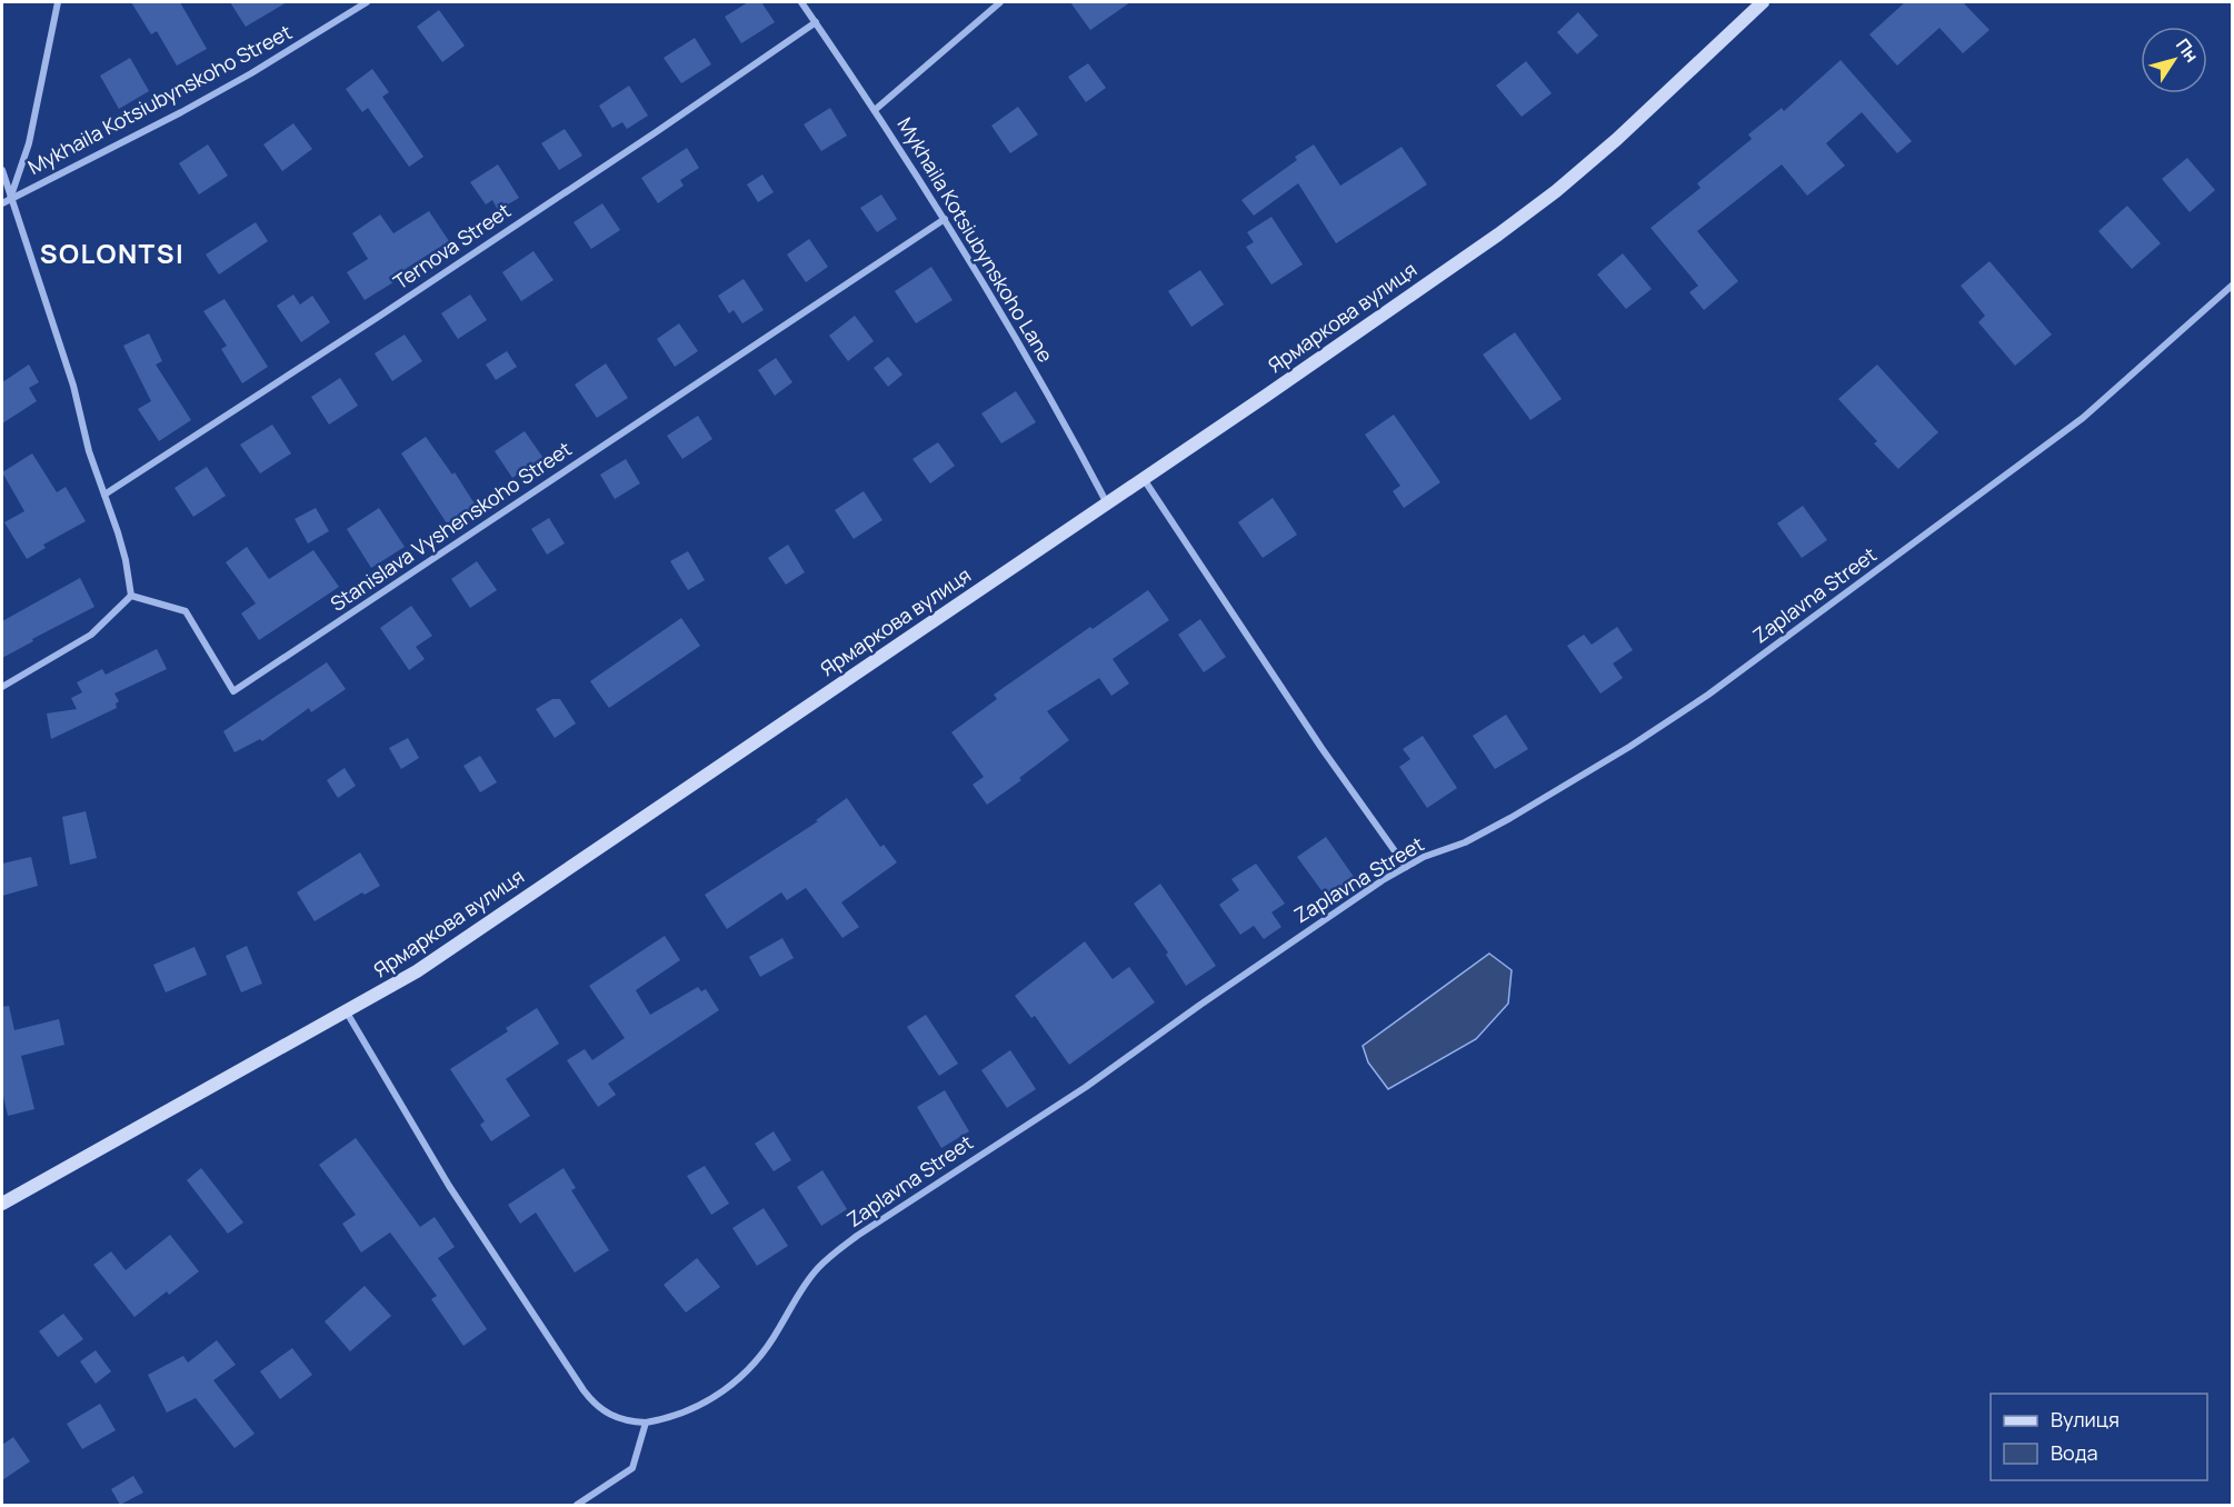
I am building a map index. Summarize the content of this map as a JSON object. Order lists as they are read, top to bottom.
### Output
{
  "streets": {
    "main road": ["Ярмаркова вулиця"],
    "street": [
      "Mykhaila Kotsiubynskoho Street",
      "Mykhaila Kotsiubynskoho Lane",
      "Ternova Street",
      "Stanislava Vyshenskoho Street",
      "Zaplavna Street"
    ]
  },
  "crossings": [
    ["Mykhaila Kotsiubynskoho Lane", "Ternova Street"],
    ["Mykhaila Kotsiubynskoho Lane", "Ярмаркова вулиця"],
    ["Mykhaila Kotsiubynskoho Lane", "Stanislava Vyshenskoho Street"]
  ],
  "districts": ["SOLONTSI"],
  "legend": ["Вулиця", "Вода"],
  "north": "top right"
}
